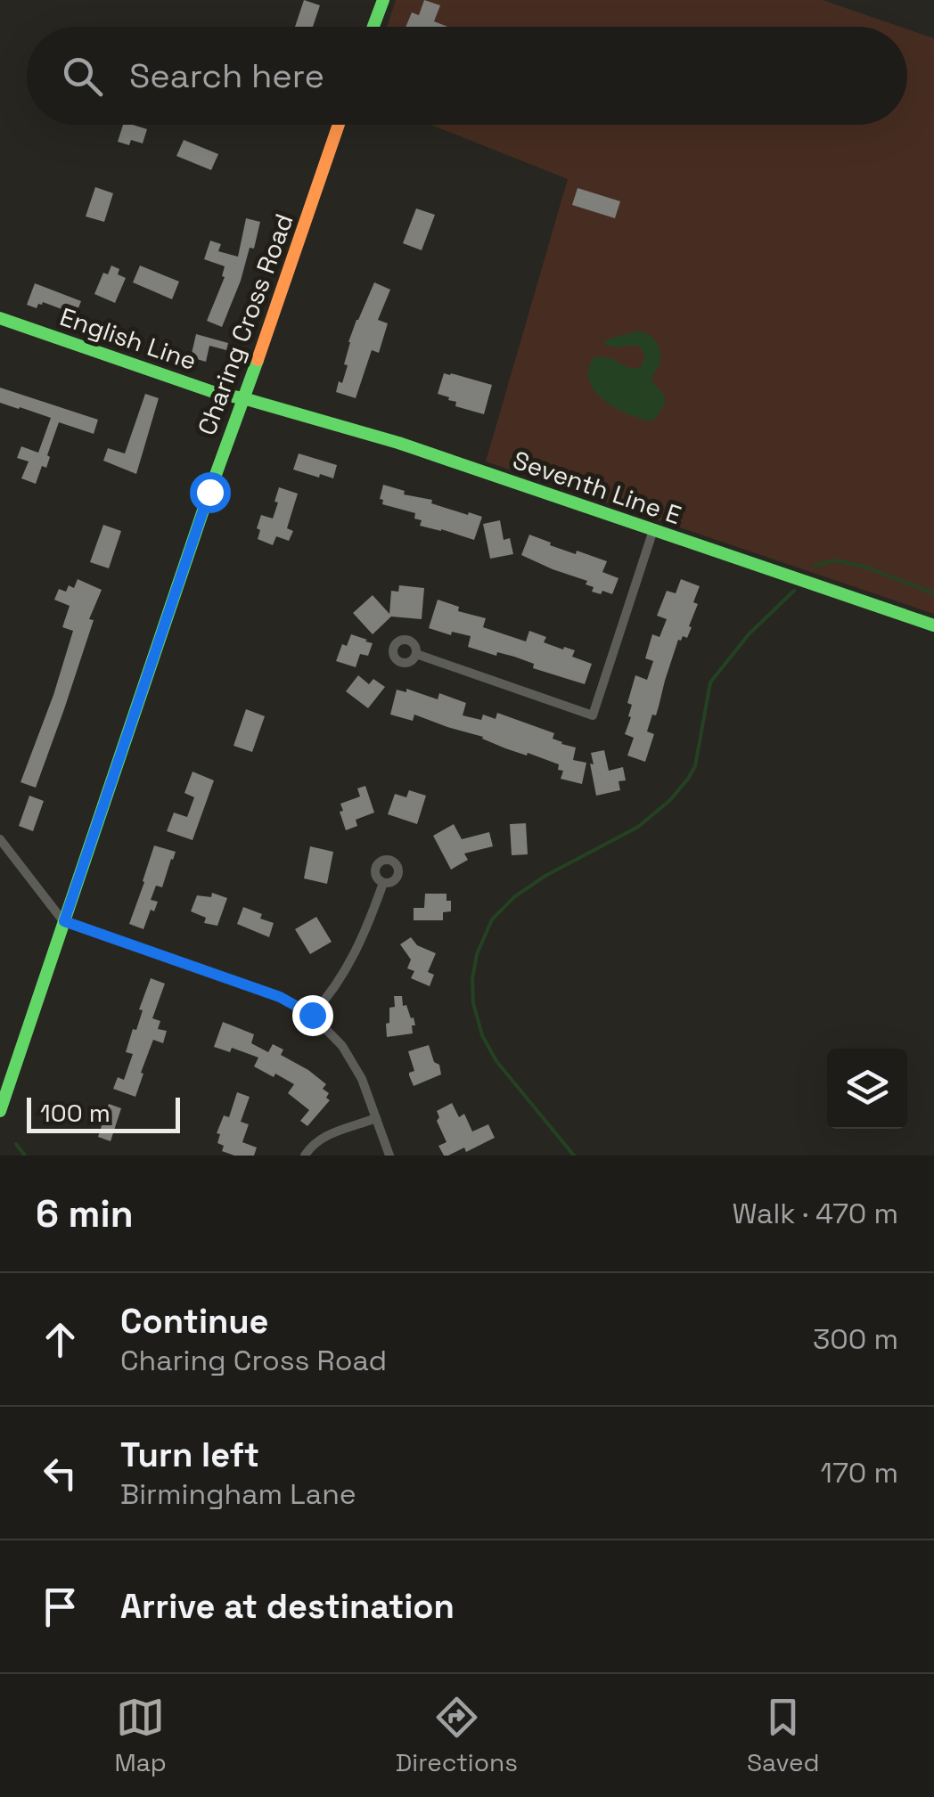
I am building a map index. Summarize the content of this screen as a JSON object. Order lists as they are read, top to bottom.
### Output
{
  "streets": {
    "main road": ["Charing Cross Road", "English Line", "Seventh Line E"]
  },
  "crossings": [
    ["Charing Cross Road", "English Line"],
    ["Charing Cross Road", "Seventh Line E"],
    ["English Line", "Seventh Line E"]
  ],
  "scale_bar": "100 m",
  "page": {
    "search": "Search here",
    "scale": "100 m",
    "heading": ["6 min", "Walk · 470 m"],
    "list": [
      ["Continue", "Charing Cross Road", "300 m"],
      ["Turn left", "Birmingham Lane", "170 m"],
      "Arrive at destination"
    ],
    "nav": ["Map", "Directions", "Saved"]
  }
}
